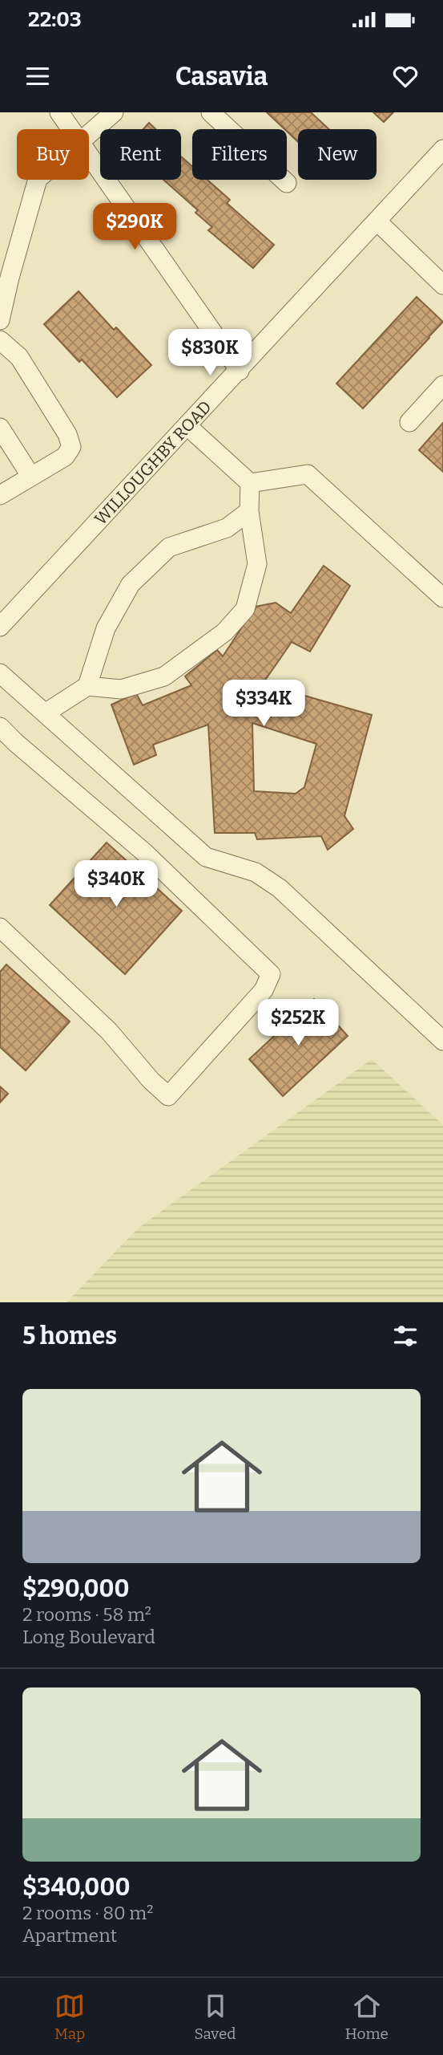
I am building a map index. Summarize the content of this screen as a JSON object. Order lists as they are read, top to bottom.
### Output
{
  "streets": {
    "street": ["WILLOUGHBY ROAD"]
  },
  "page": {
    "status": "22:03",
    "header": "Casavia",
    "chip": [
      "Buy",
      "Rent",
      "Filters",
      "New"
    ],
    "price": [
      "$290K",
      "$830K",
      "$334K",
      "$340K",
      "$252K"
    ],
    "heading": "5 homes",
    "list": [
      {
        "name": "$290,000",
        "note": "2 rooms · 58 m² · Long Boulevard"
      },
      {
        "name": "$340,000",
        "note": "2 rooms · 80 m² · Apartment"
      }
    ],
    "tabs": ["Map", "Saved", "Home"]
  }
}
